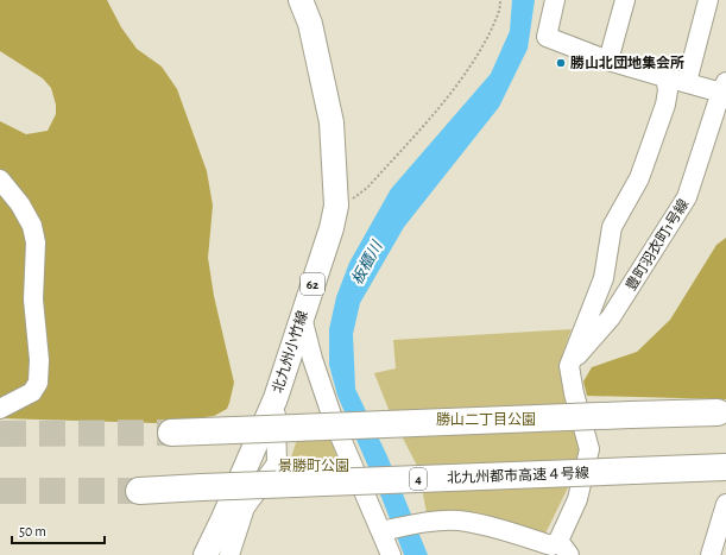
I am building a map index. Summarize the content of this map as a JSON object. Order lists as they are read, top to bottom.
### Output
{
  "streets": {
    "highway": ["北九州都市高速４号線", "4"],
    "main road": ["62", "北九州小竹線"],
    "street": ["豊町羽衣町1号線"]
  },
  "water": ["板櫃川"],
  "parks": ["勝山二丁目公園", "景勝町公園"],
  "places": ["勝山北団地集会所"],
  "scale_bar": "50 m"
}
